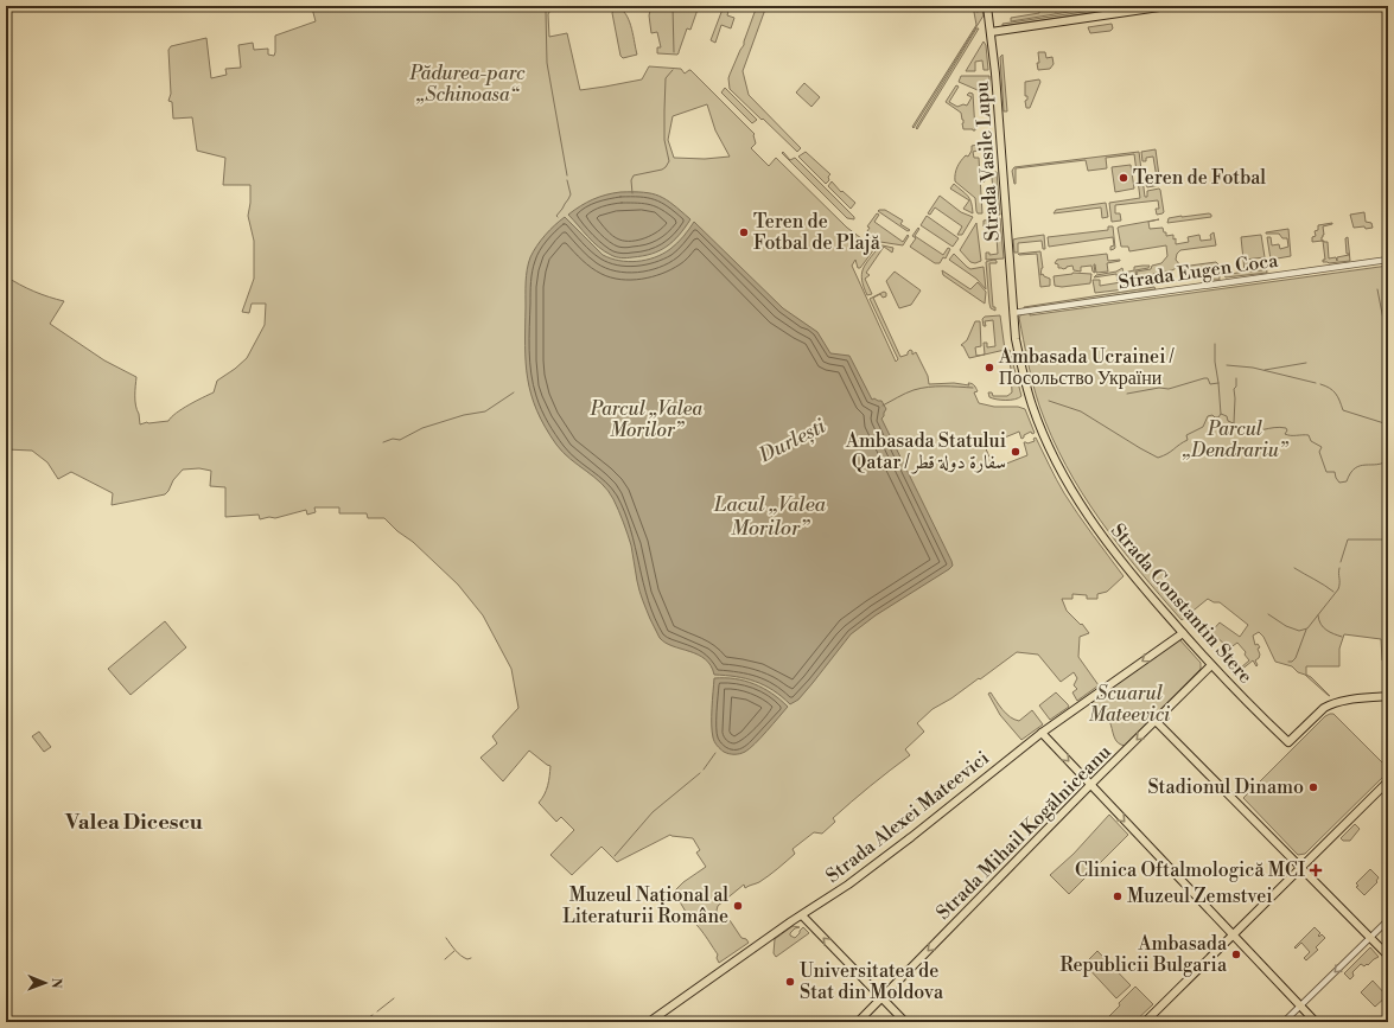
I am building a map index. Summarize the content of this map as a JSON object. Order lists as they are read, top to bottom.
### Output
{
  "streets": {
    "main road": [
      "Strada Vasile Lupu",
      "Strada Constantin Stere",
      "Strada Alexei Mateevici",
      "Strada Mihail Kogălniceanu"
    ],
    "street": ["Strada Eugen Coca"]
  },
  "crossings": [
    ["Strada Vasile Lupu", "Strada Eugen Coca"],
    ["Strada Vasile Lupu", "Strada Constantin Stere"],
    ["Strada Eugen Coca", "Strada Constantin Stere"],
    ["Strada Constantin Stere", "Strada Alexei Mateevici"],
    ["Strada Constantin Stere", "Strada Mihail Kogălniceanu"]
  ],
  "one_way": ["Strada Mihail Kogălniceanu"],
  "districts": ["Valea Dicescu"],
  "water": ["Durlești", "Lacul „Valea Morilor”"],
  "parks": [
    "Pădurea-parc „Schinoasa“",
    "Parcul „Valea Morilor”",
    "Parcul „Dendrariu”",
    "Scuarul Mateevici"
  ],
  "places": {
    "other": [
      "Teren de Fotbal",
      "Teren de Fotbal de Plajă",
      "Ambasada Ucrainei / Посольство України",
      "Ambasada Statului Qatar / سفارة دولة قطر",
      "Stadionul Dinamo",
      "Muzeul Zemstvei",
      "Muzeul Național al Literaturii Române",
      "Ambasada Republicii Bulgaria",
      "Universitatea de Stat din Moldova"
    ],
    "health": ["Clinica Oftalmologică MCI"]
  },
  "north": "right"
}
